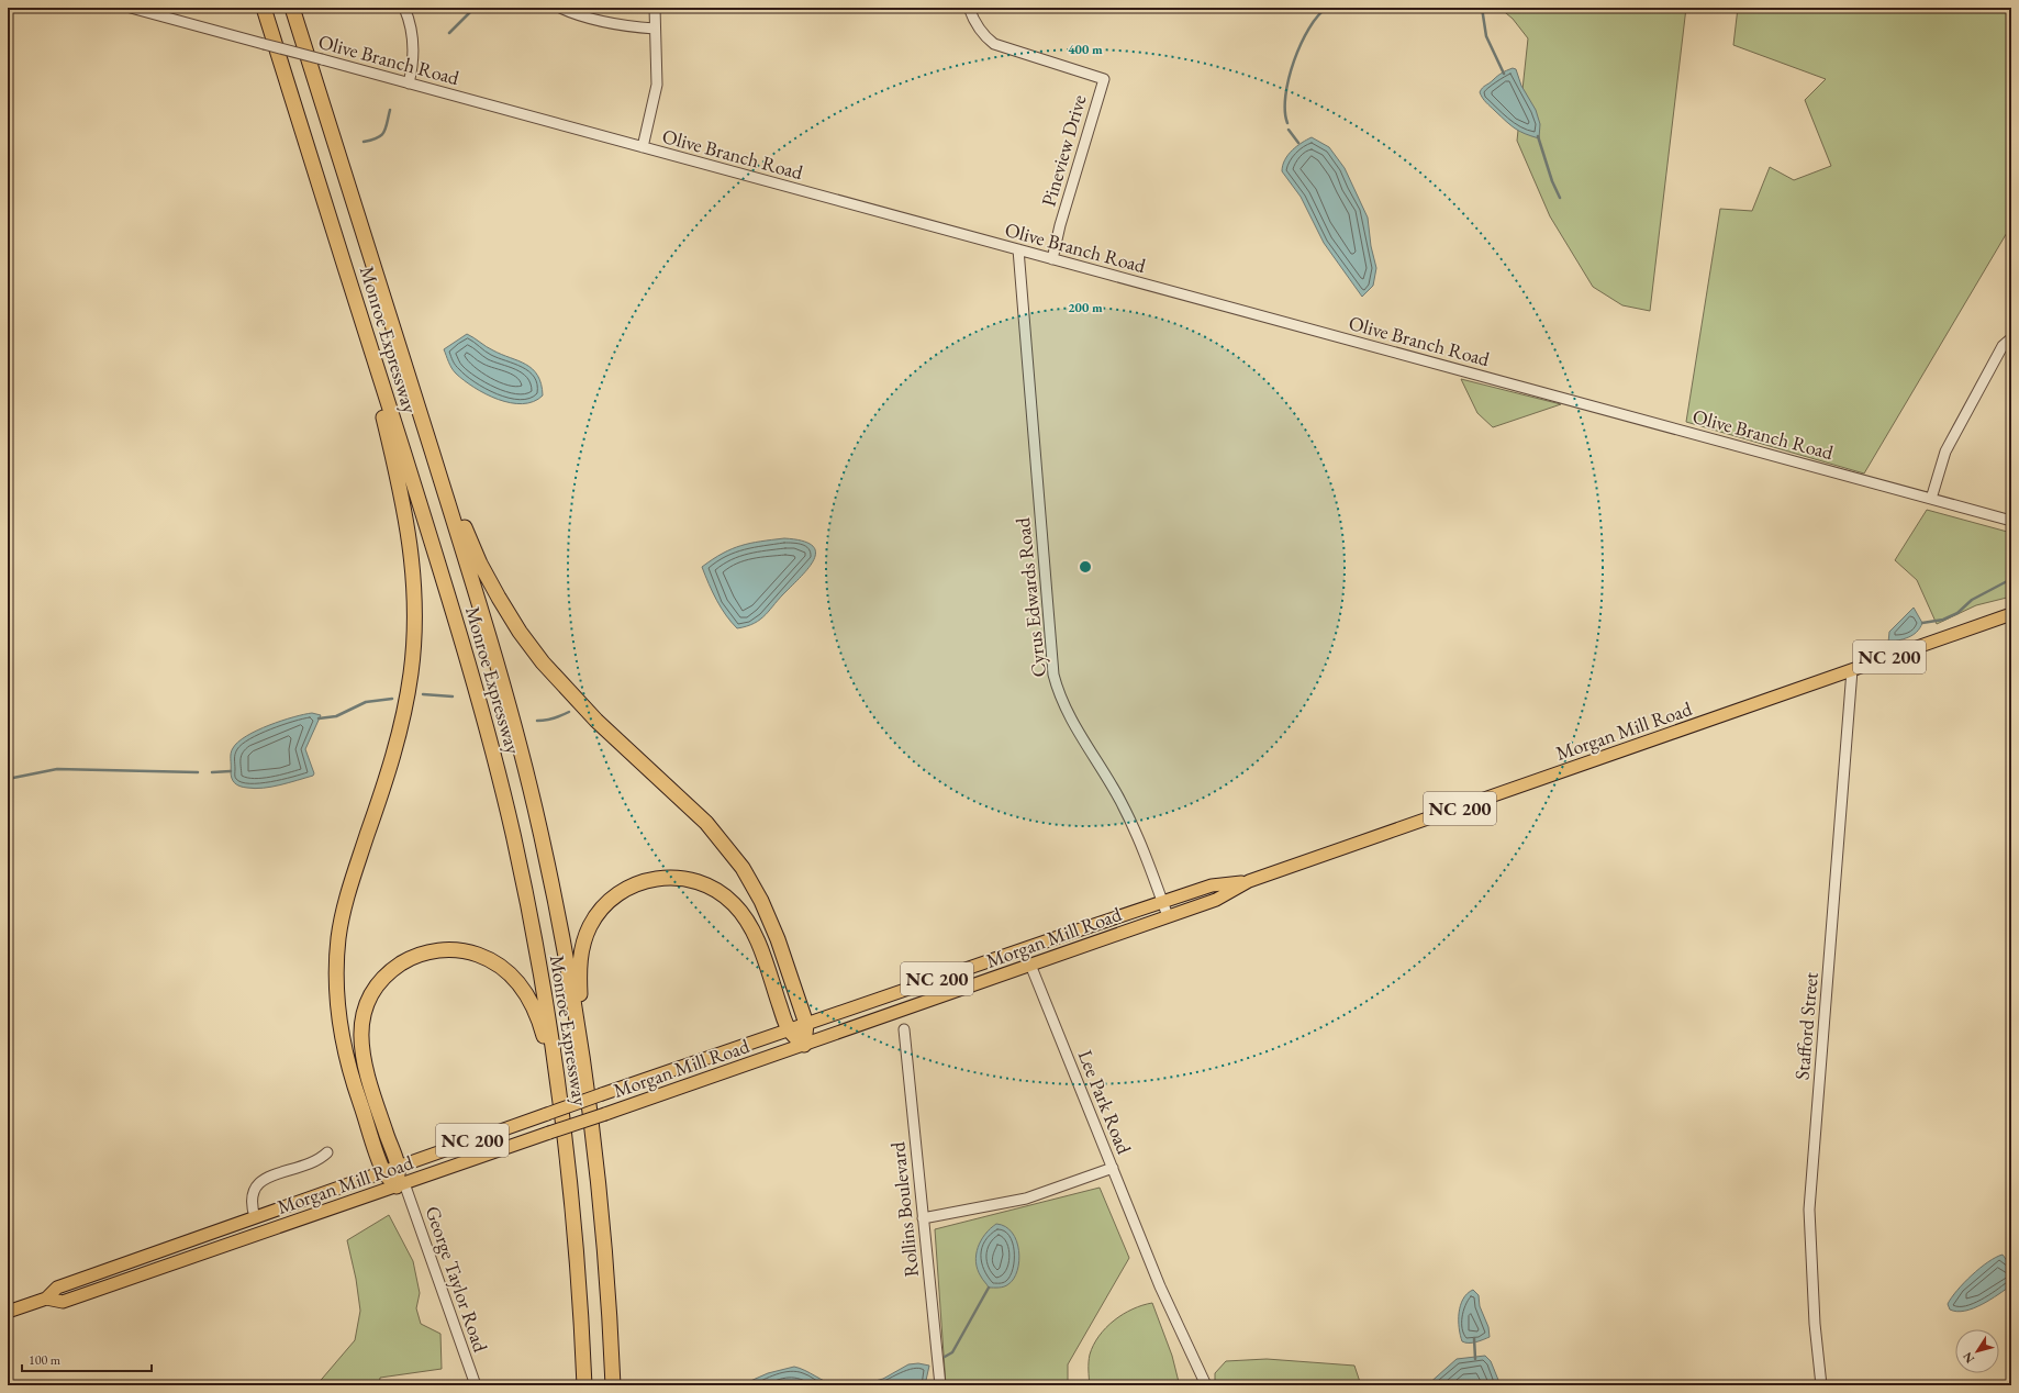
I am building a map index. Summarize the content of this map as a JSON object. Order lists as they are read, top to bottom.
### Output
{
  "streets": {
    "highway": ["Monroe Expressway"],
    "main road": ["NC 200", "Morgan Mill Road"],
    "street": [
      "Olive Branch Road",
      "Pineview Drive",
      "Cyrus Edwards Road",
      "Stafford Street",
      "Lee Park Road",
      "Rollins Boulevard",
      "George Taylor Road"
    ]
  },
  "crossings": [
    ["Olive Branch Road", "Pineview Drive"],
    ["Olive Branch Road", "Cyrus Edwards Road"],
    ["Cyrus Edwards Road", "Morgan Mill Road"],
    ["Morgan Mill Road", "Stafford Street"],
    ["Morgan Mill Road", "Lee Park Road"],
    ["Morgan Mill Road", "George Taylor Road"]
  ],
  "scale_bar": "100 m",
  "north": "bottom left",
  "rings": ["400 m", "200 m"]
}
